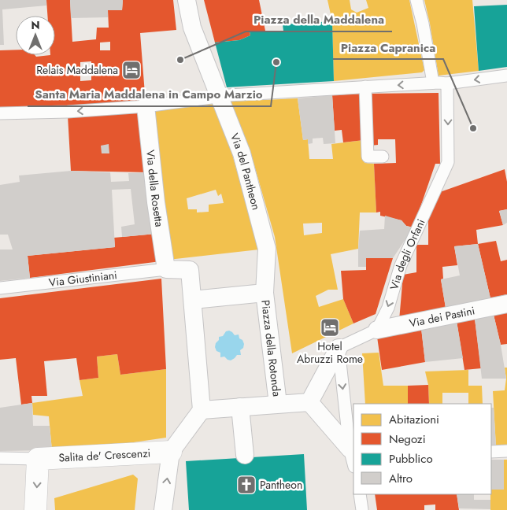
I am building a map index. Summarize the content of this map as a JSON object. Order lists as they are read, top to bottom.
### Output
{
  "streets": {
    "street": [
      "Via del Pantheon",
      "Via della Rosetta",
      "Via dei Pastini",
      "Piazza della Rotonda",
      "Salita de' Crescenzi"
    ],
    "lane": ["Via degli Orfani", "Via Giustiniani"]
  },
  "crossings": [
    ["Via del Pantheon", "Piazza della Rotonda"],
    ["Via della Rosetta", "Via Giustiniani"],
    ["Via degli Orfani", "Via dei Pastini"]
  ],
  "one_way": ["Via degli Orfani"],
  "places": {
    "other": ["Piazza della Maddalena", "Santa Maria Maddalena in Campo Marzio", "Piazza Capranica"],
    "hotel": ["Relais Maddalena", "Hotel Abruzzi Rome"],
    "church": ["Pantheon"]
  },
  "legend": [
    "Abitazioni",
    "Negozi",
    "Pubblico",
    "Altro"
  ],
  "north": "top"
}
